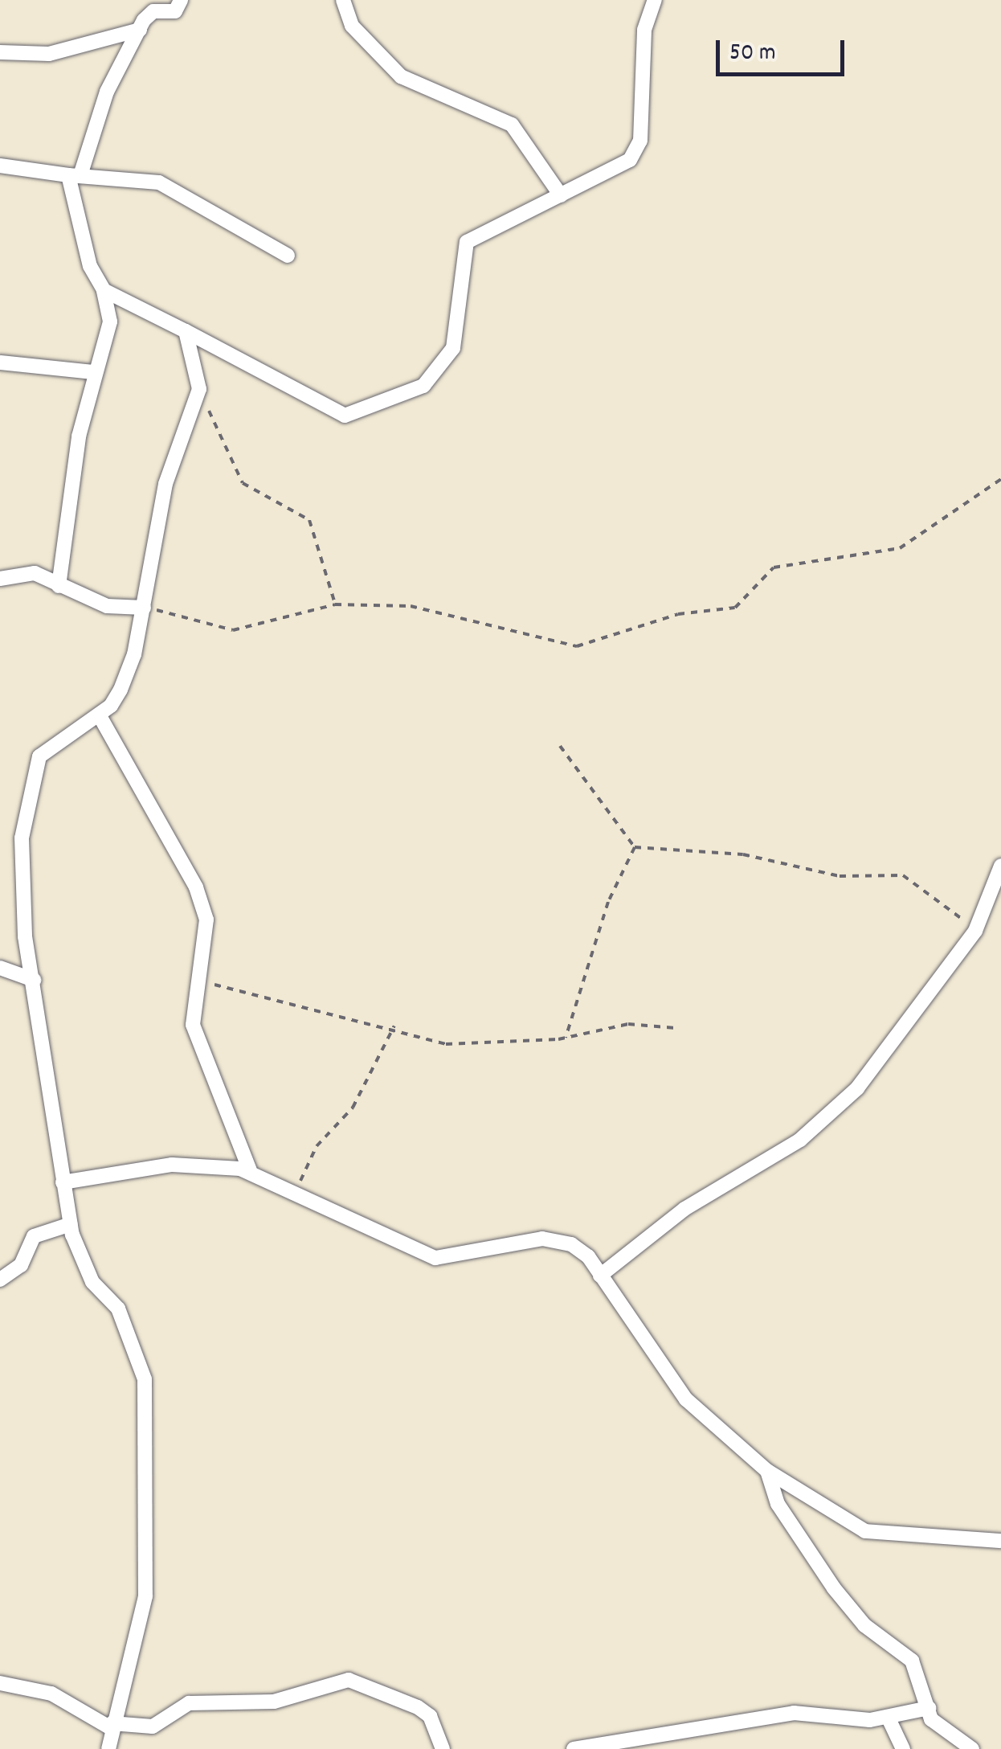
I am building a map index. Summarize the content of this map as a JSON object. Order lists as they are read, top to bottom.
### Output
{
  "scale_bar": "50 m"
}
